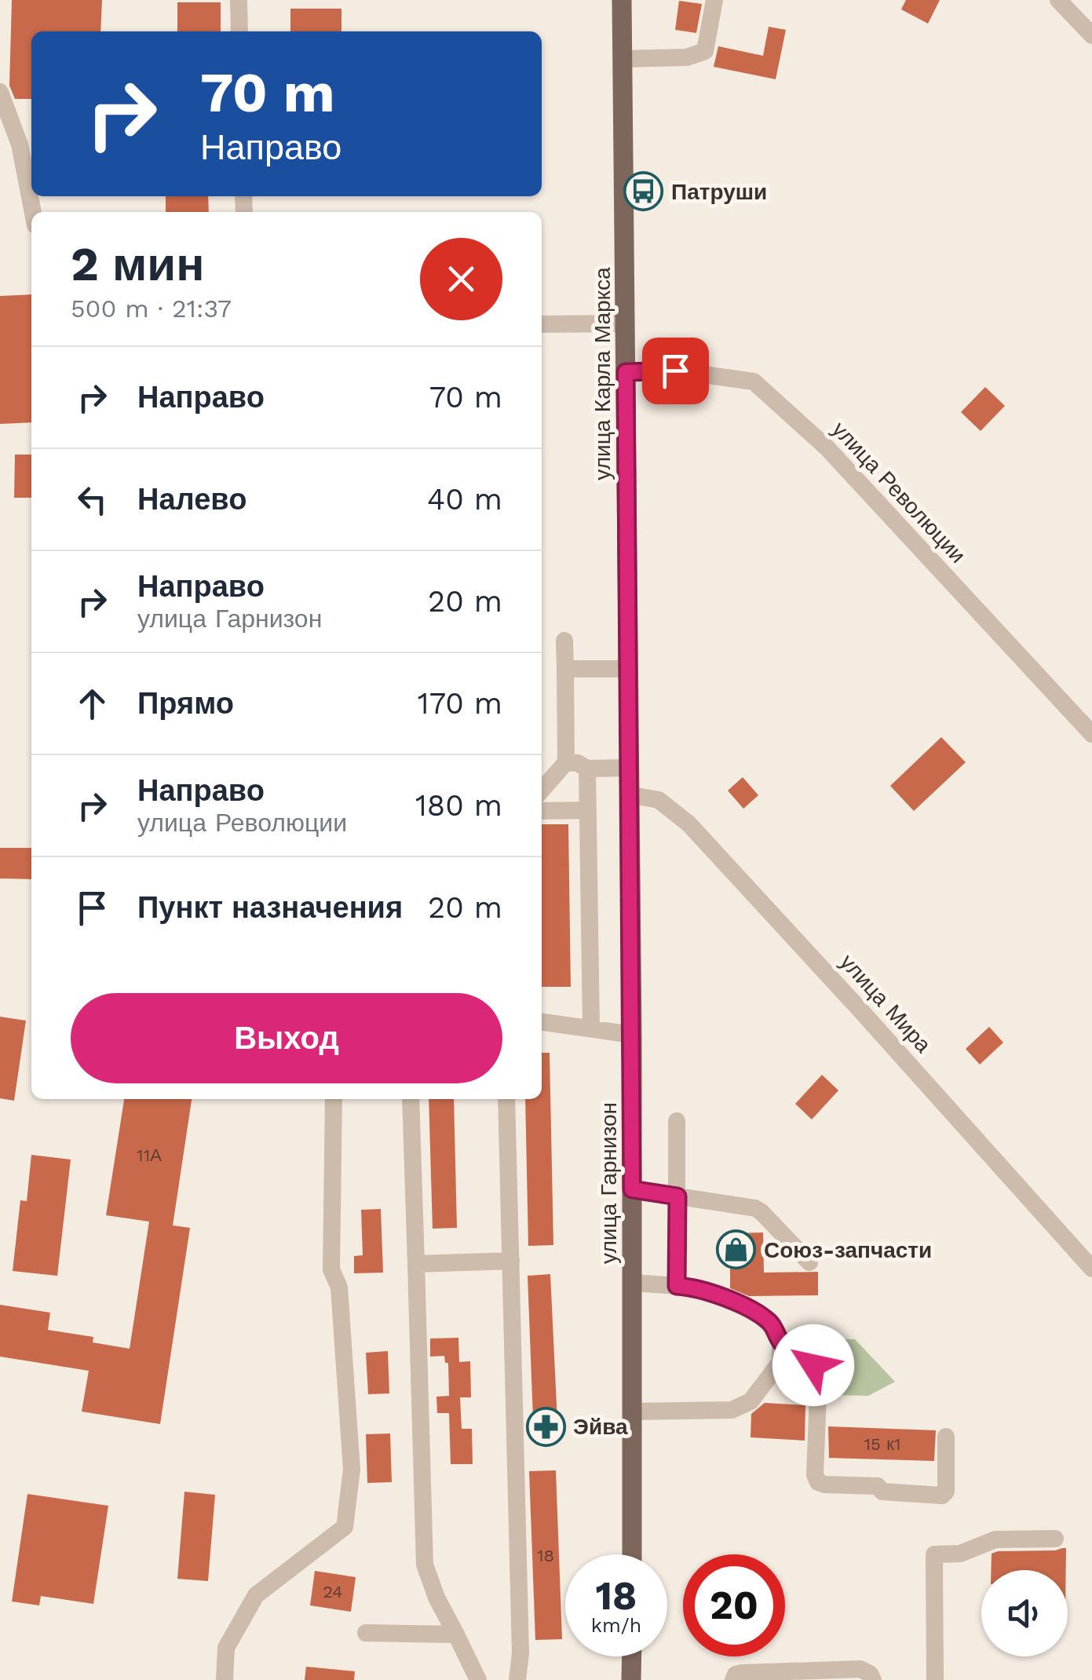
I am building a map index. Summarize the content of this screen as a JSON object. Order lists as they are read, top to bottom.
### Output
{
  "streets": {
    "main road": ["улица Карла Маркса", "улица Гарнизон"],
    "street": ["улица Революции", "улица Мира"]
  },
  "crossings": [
    ["улица Карла Маркса", "улица Революции"],
    ["улица Карла Маркса", "улица Мира"],
    ["улица Карла Маркса", "улица Гарнизон"],
    ["улица Мира", "улица Гарнизон"]
  ],
  "places": {
    "bus stop": ["Патруши"],
    "shop": ["Союз-запчасти"],
    "pharmacy": ["Эйва"]
  },
  "house_numbers": [
    "11А",
    "15 к1",
    "18",
    "24"
  ],
  "page": {
    "turn": ["70 m", "Направо"],
    "heading": ["2 мин", "500 m · 21:37"],
    "list": [
      {
        "name": "Направо",
        "value": "70 m"
      },
      {
        "name": "Налево",
        "value": "40 m"
      },
      {
        "name": "Направо",
        "note": "улица Гарнизон",
        "value": "20 m"
      },
      {
        "name": "Прямо",
        "value": "170 m"
      },
      {
        "name": "Направо",
        "note": "улица Революции",
        "value": "180 m"
      },
      {
        "name": "Пункт назначения",
        "value": "20 m"
      }
    ],
    "buttons": "Выход",
    "speed": "18 km/h",
    "limit": "20"
  }
}
